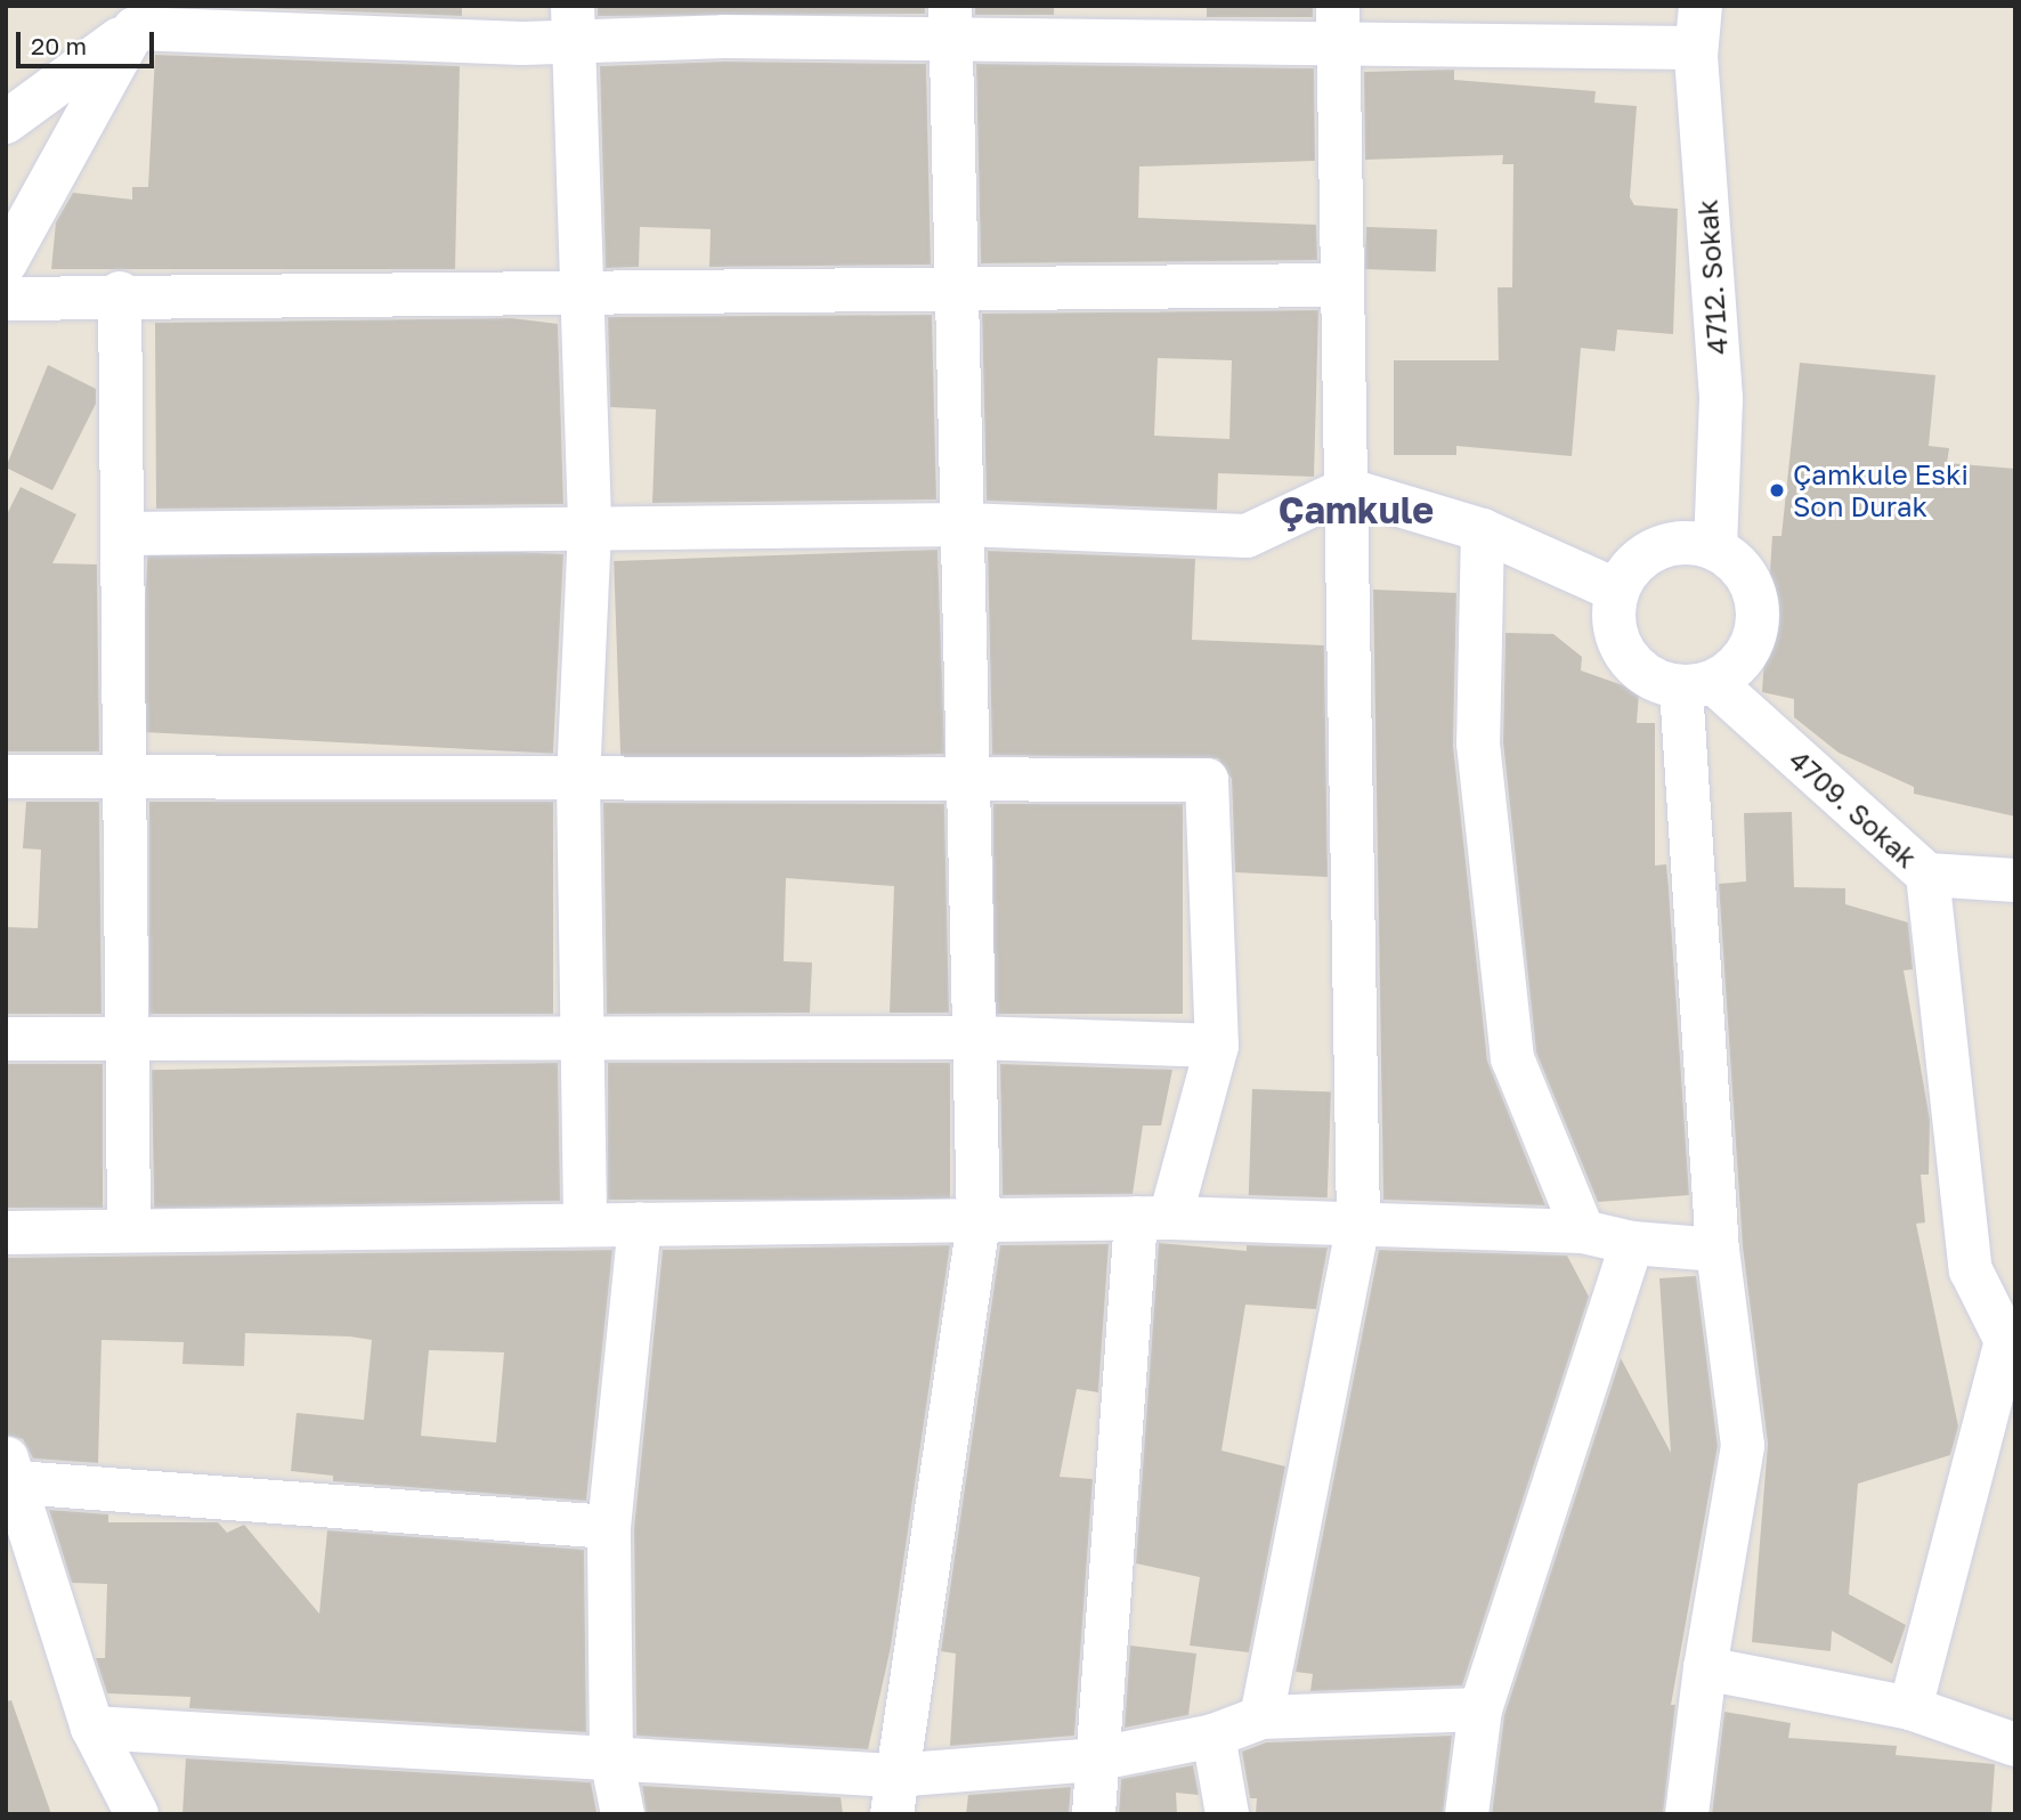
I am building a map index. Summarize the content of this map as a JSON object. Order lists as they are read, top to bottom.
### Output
{
  "streets": {
    "street": ["4712. Sokak", "4709. Sokak"]
  },
  "crossings": [
    ["4712. Sokak", "4709. Sokak"]
  ],
  "districts": ["Çamkule"],
  "places": ["Çamkule Eski Son Durak"],
  "scale_bar": "20 m"
}
